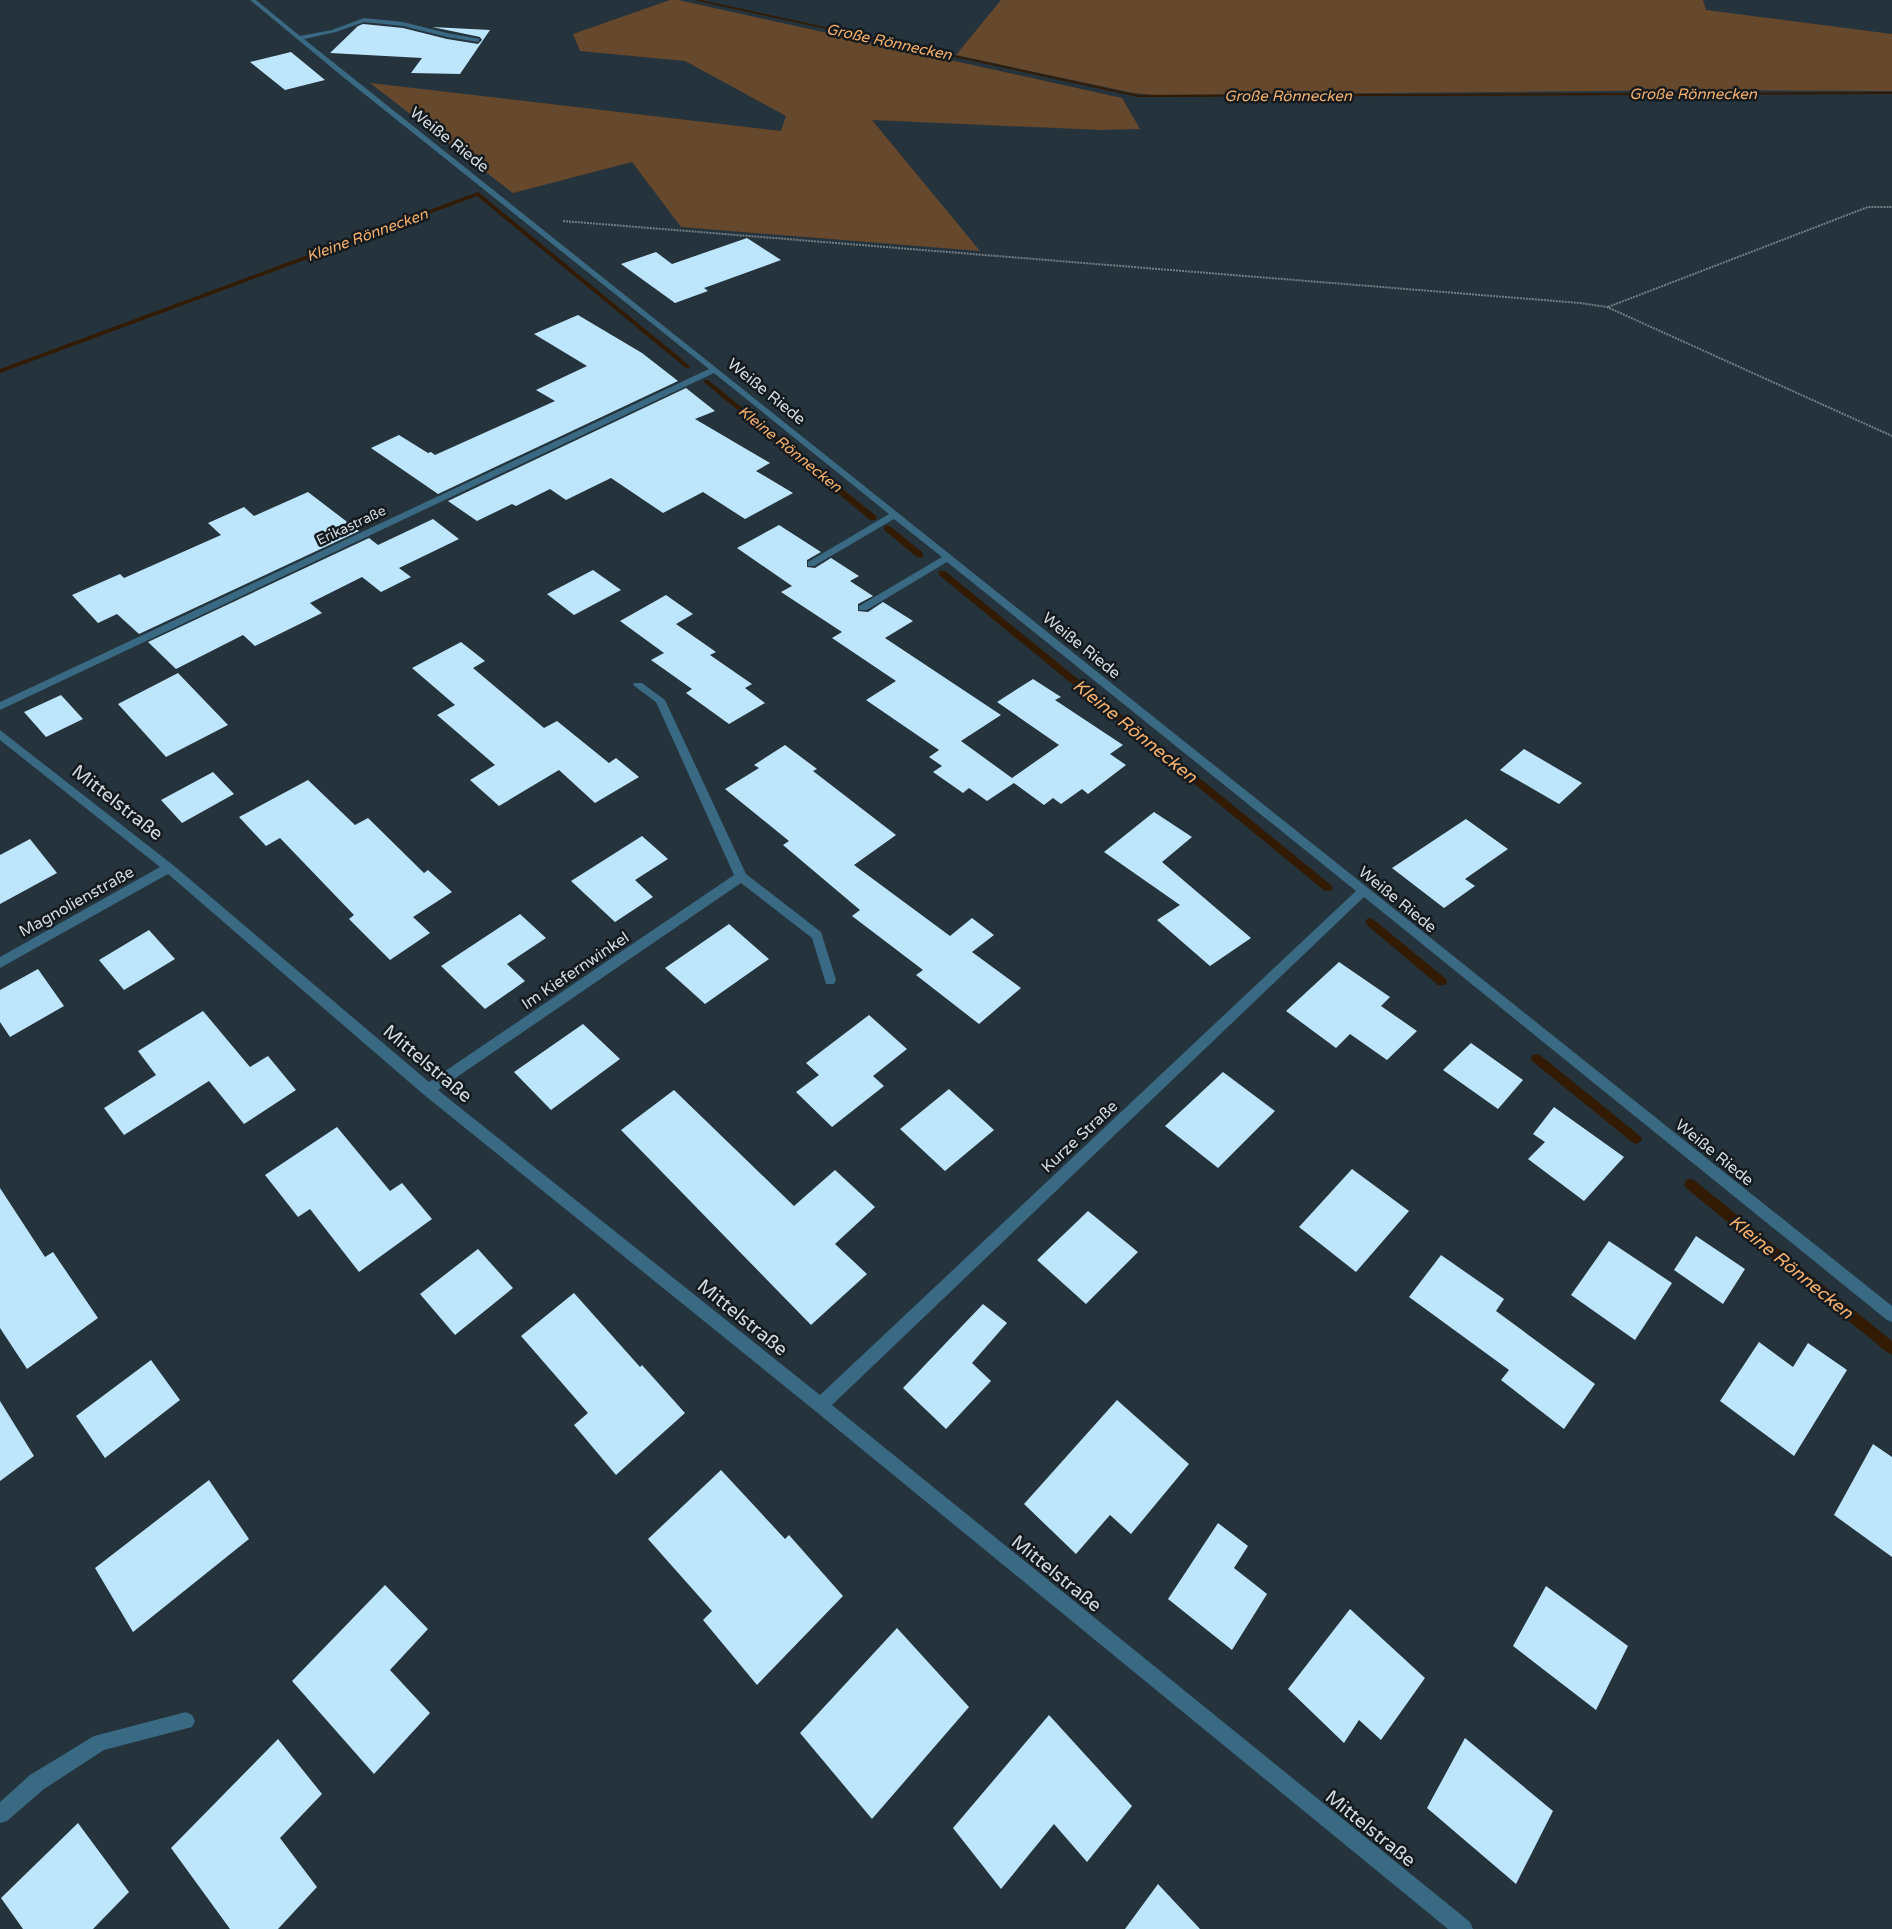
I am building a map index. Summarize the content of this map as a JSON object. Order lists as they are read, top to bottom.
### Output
{
  "streets": {
    "street": [
      "Weiße Riede",
      "Erikastraße",
      "Mittelstraße",
      "Magnolienstraße",
      "Im Kiefernwinkel",
      "Kurze Straße"
    ]
  },
  "crossings": [
    ["Weiße Riede", "Erikastraße"],
    ["Weiße Riede", "Kurze Straße"],
    ["Mittelstraße", "Magnolienstraße"],
    ["Mittelstraße", "Im Kiefernwinkel"],
    ["Mittelstraße", "Kurze Straße"]
  ],
  "water": ["Große Rönnecken", "Kleine Rönnecken"]
}
